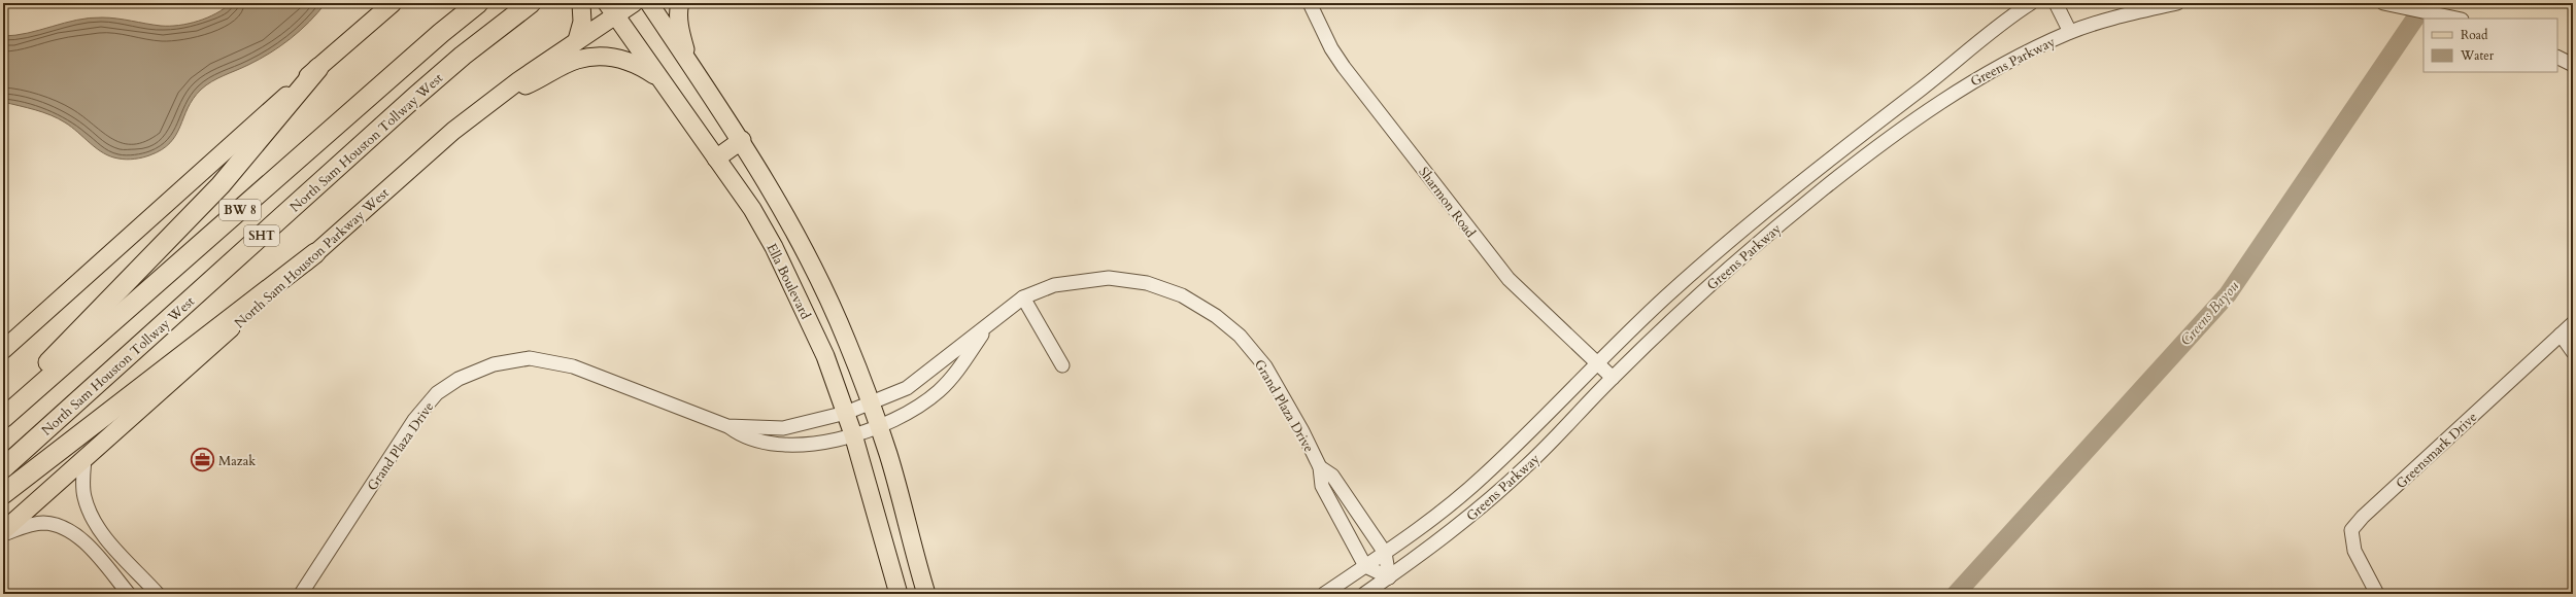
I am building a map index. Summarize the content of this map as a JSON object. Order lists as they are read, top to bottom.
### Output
{
  "streets": {
    "highway": ["North Sam Houston Tollway West", "BW 8", "SHT"],
    "main road": ["North Sam Houston Parkway West", "Ella Boulevard"],
    "street": [
      "Greens Parkway",
      "Sharmon Road",
      "Grand Plaza Drive",
      "Greensmark Drive"
    ]
  },
  "crossings": [
    ["Greens Parkway", "Sharmon Road"],
    ["Greens Parkway", "Grand Plaza Drive"],
    ["North Sam Houston Parkway West", "Ella Boulevard"],
    ["Ella Boulevard", "Grand Plaza Drive"]
  ],
  "water": ["Greens Bayou"],
  "places": {
    "office": ["Mazak"]
  },
  "legend": ["Road", "Water"]
}
